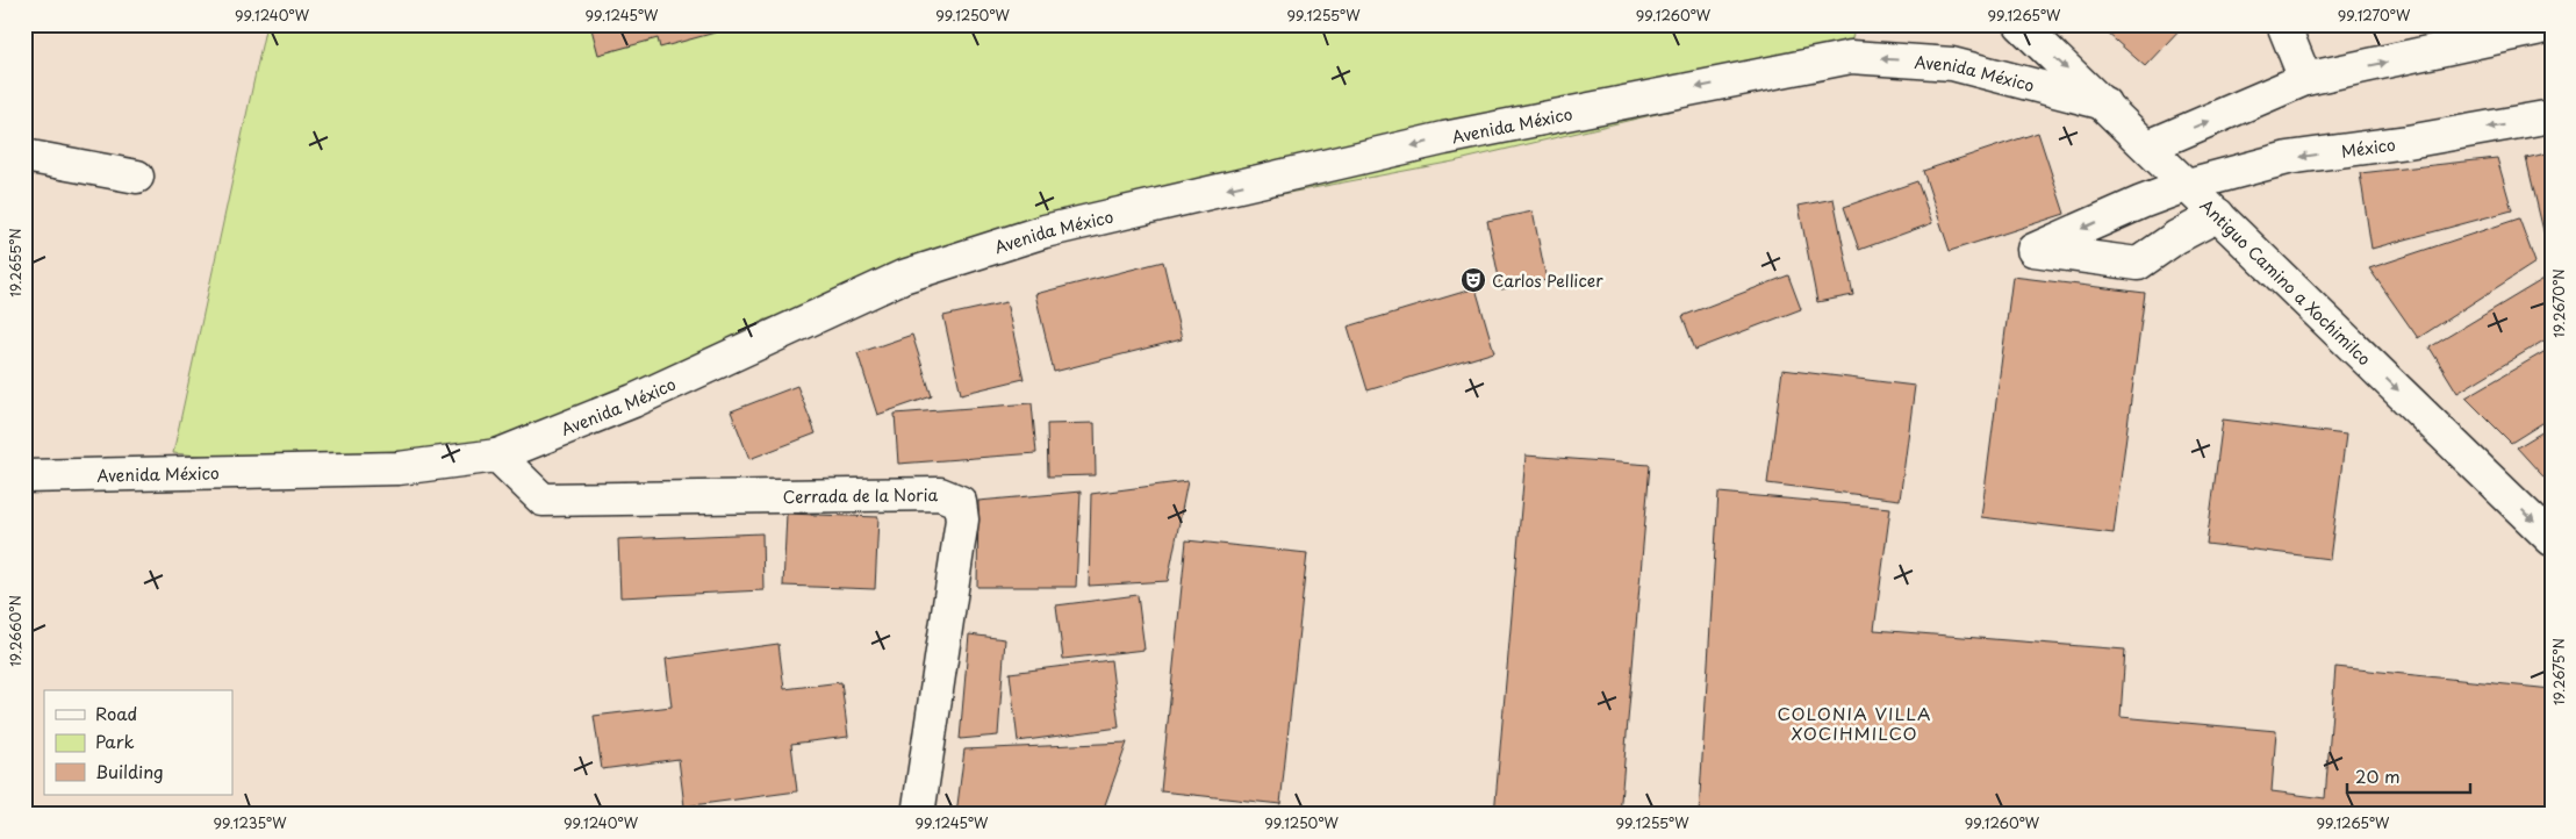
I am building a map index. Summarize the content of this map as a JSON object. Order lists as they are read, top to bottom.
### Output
{
  "streets": {
    "street": [
      "Avenida México",
      "México",
      "Antiguo Camino a Xochimilco",
      "Cerrada de la Noria"
    ]
  },
  "crossings": [
    ["Avenida México", "Antiguo Camino a Xochimilco"],
    ["Avenida México", "Cerrada de la Noria"],
    ["México", "Antiguo Camino a Xochimilco"]
  ],
  "one_way": ["Avenida México", "Antiguo Camino a Xochimilco"],
  "districts": ["COLONIA VILLA XOCIHMILCO"],
  "places": {
    "theatre": ["Carlos Pellicer"]
  },
  "legend": ["Road", "Park", "Building"],
  "scale_bar": "20 m",
  "coordinates": [
    "99.1240°W",
    "99.1245°W",
    "99.1250°W",
    "99.1255°W",
    "99.1260°W",
    "99.1265°W",
    "99.1270°W",
    "19.2655°N",
    "19.2670°N",
    "19.2660°N",
    "19.2675°N",
    "99.1235°W"
  ]
}
